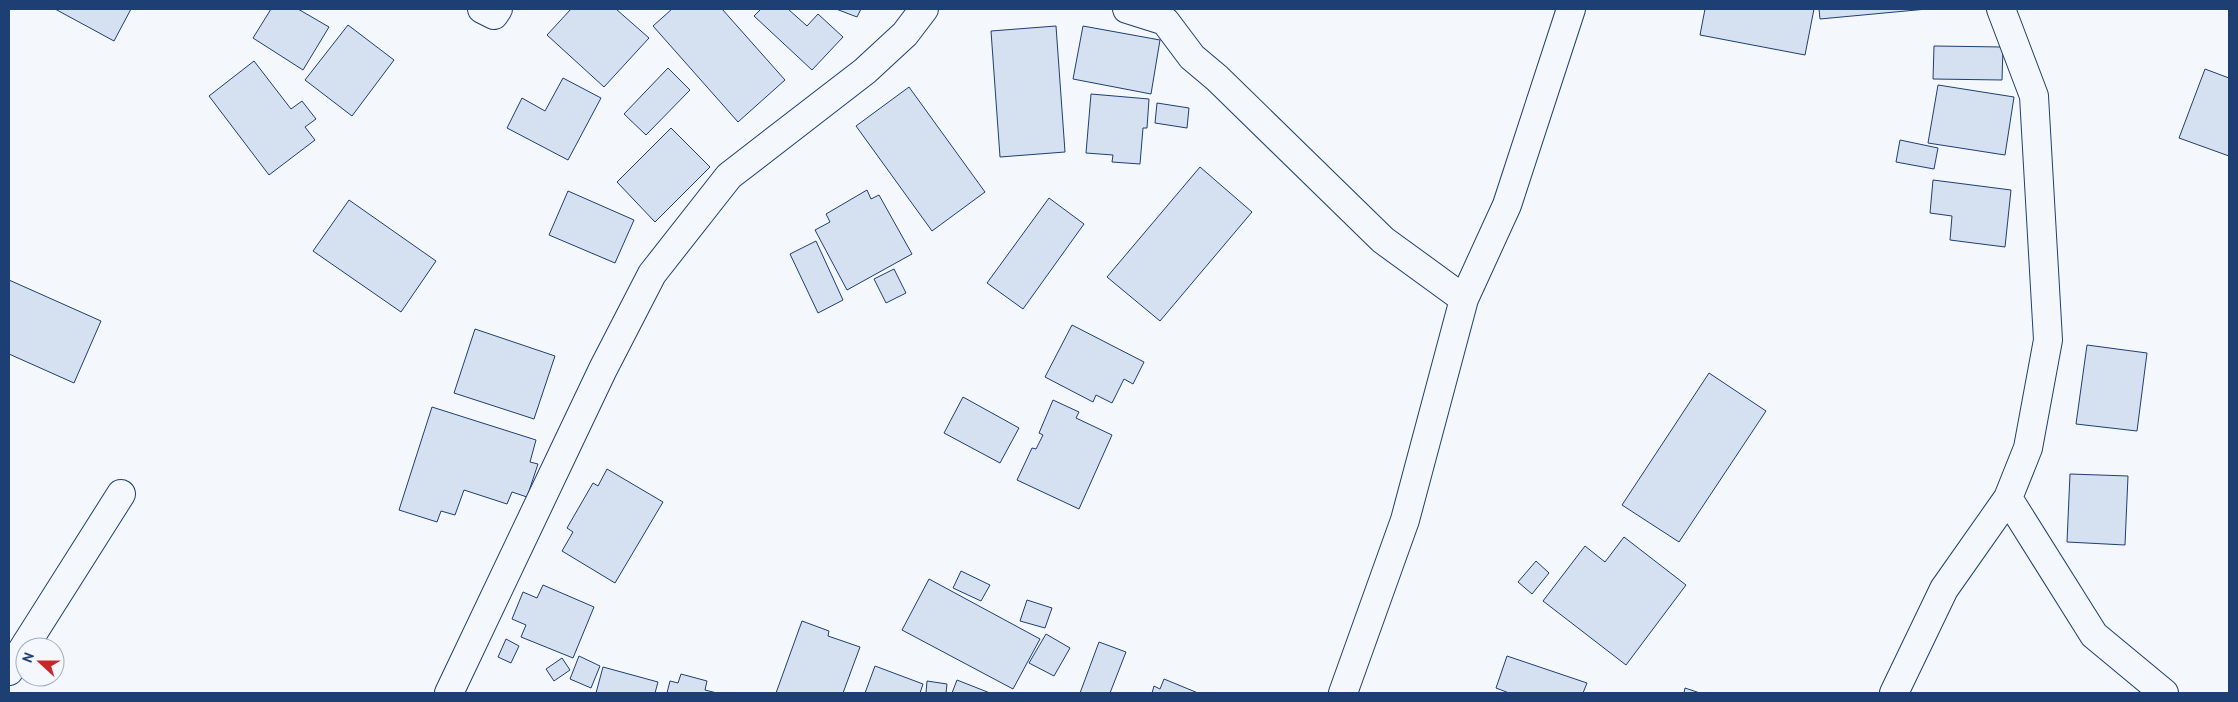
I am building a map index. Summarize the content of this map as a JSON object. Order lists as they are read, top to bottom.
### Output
{
  "north": "left"
}
